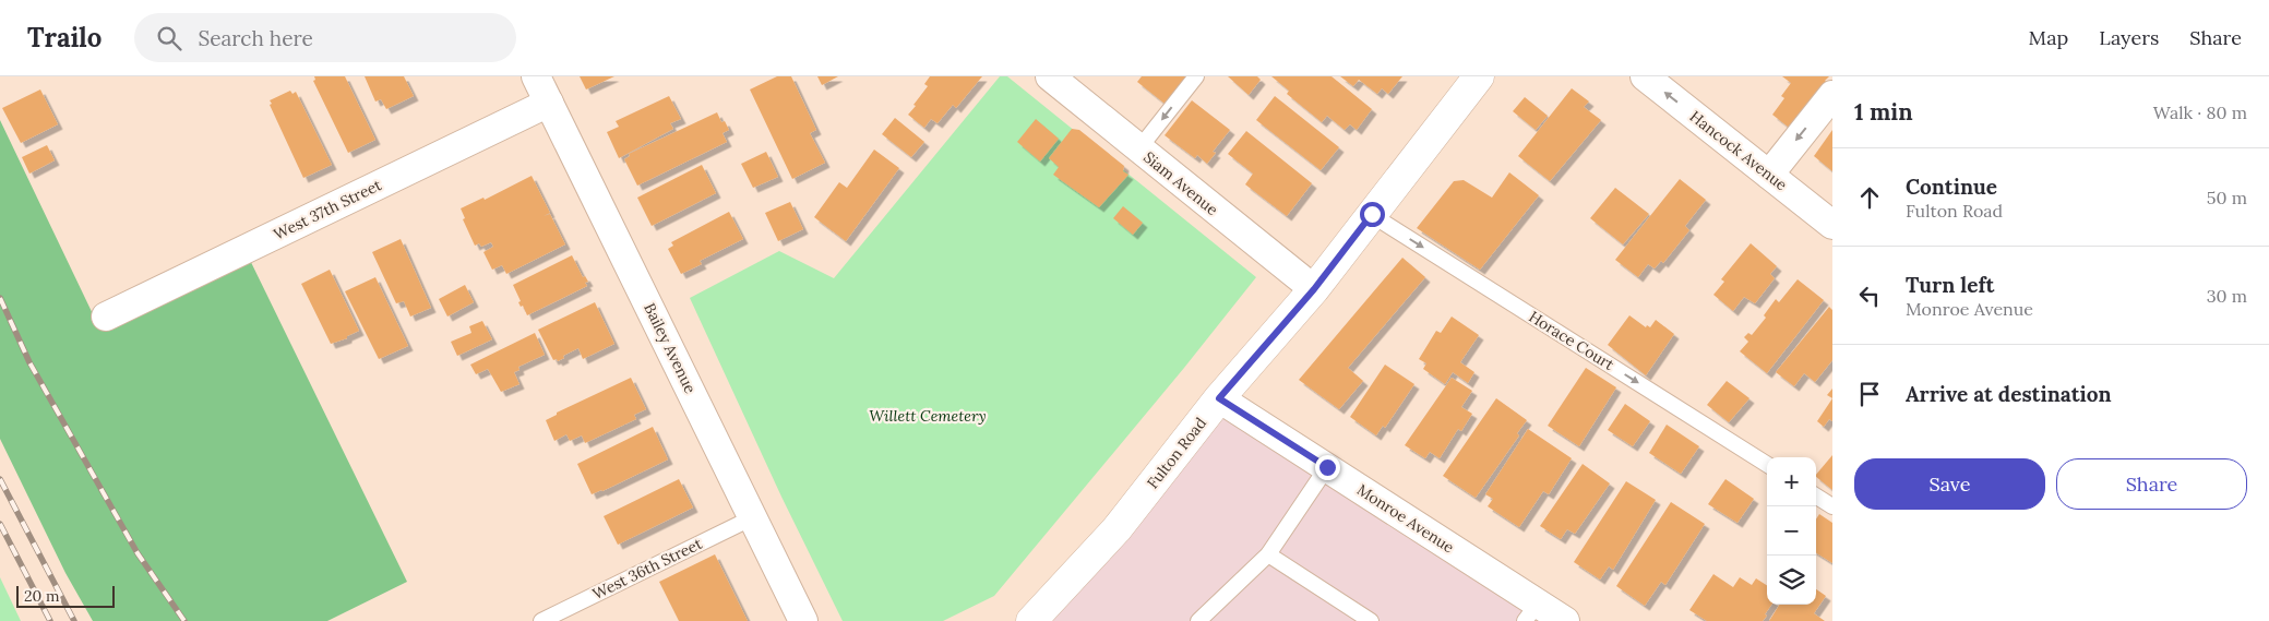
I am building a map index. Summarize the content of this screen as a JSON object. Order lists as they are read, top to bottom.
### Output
{
  "streets": {
    "main road": ["Fulton Road"],
    "street": [
      "Hancock Avenue",
      "Siam Avenue",
      "West 37th Street",
      "Bailey Avenue",
      "Monroe Avenue"
    ],
    "lane": ["Horace Court", "West 36th Street"]
  },
  "crossings": [
    ["Siam Avenue", "Fulton Road"],
    ["West 37th Street", "Bailey Avenue"],
    ["Horace Court", "Fulton Road"],
    ["Bailey Avenue", "West 36th Street"],
    ["Fulton Road", "Monroe Avenue"]
  ],
  "one_way": ["Hancock Avenue", "Horace Court"],
  "parks": ["Willett Cemetery"],
  "scale_bar": "20 m",
  "page": {
    "header": "Trailo",
    "search": "Search here",
    "nav": ["Map", "Layers", "Share"],
    "heading": ["1 min", "Walk · 80 m"],
    "list": [
      ["Continue", "Fulton Road", "50 m"],
      ["Turn left", "Monroe Avenue", "30 m"],
      "Arrive at destination"
    ],
    "buttons": ["Save", "Share"],
    "map_buttons": ["+", "−"],
    "scale": "20 m"
  }
}
